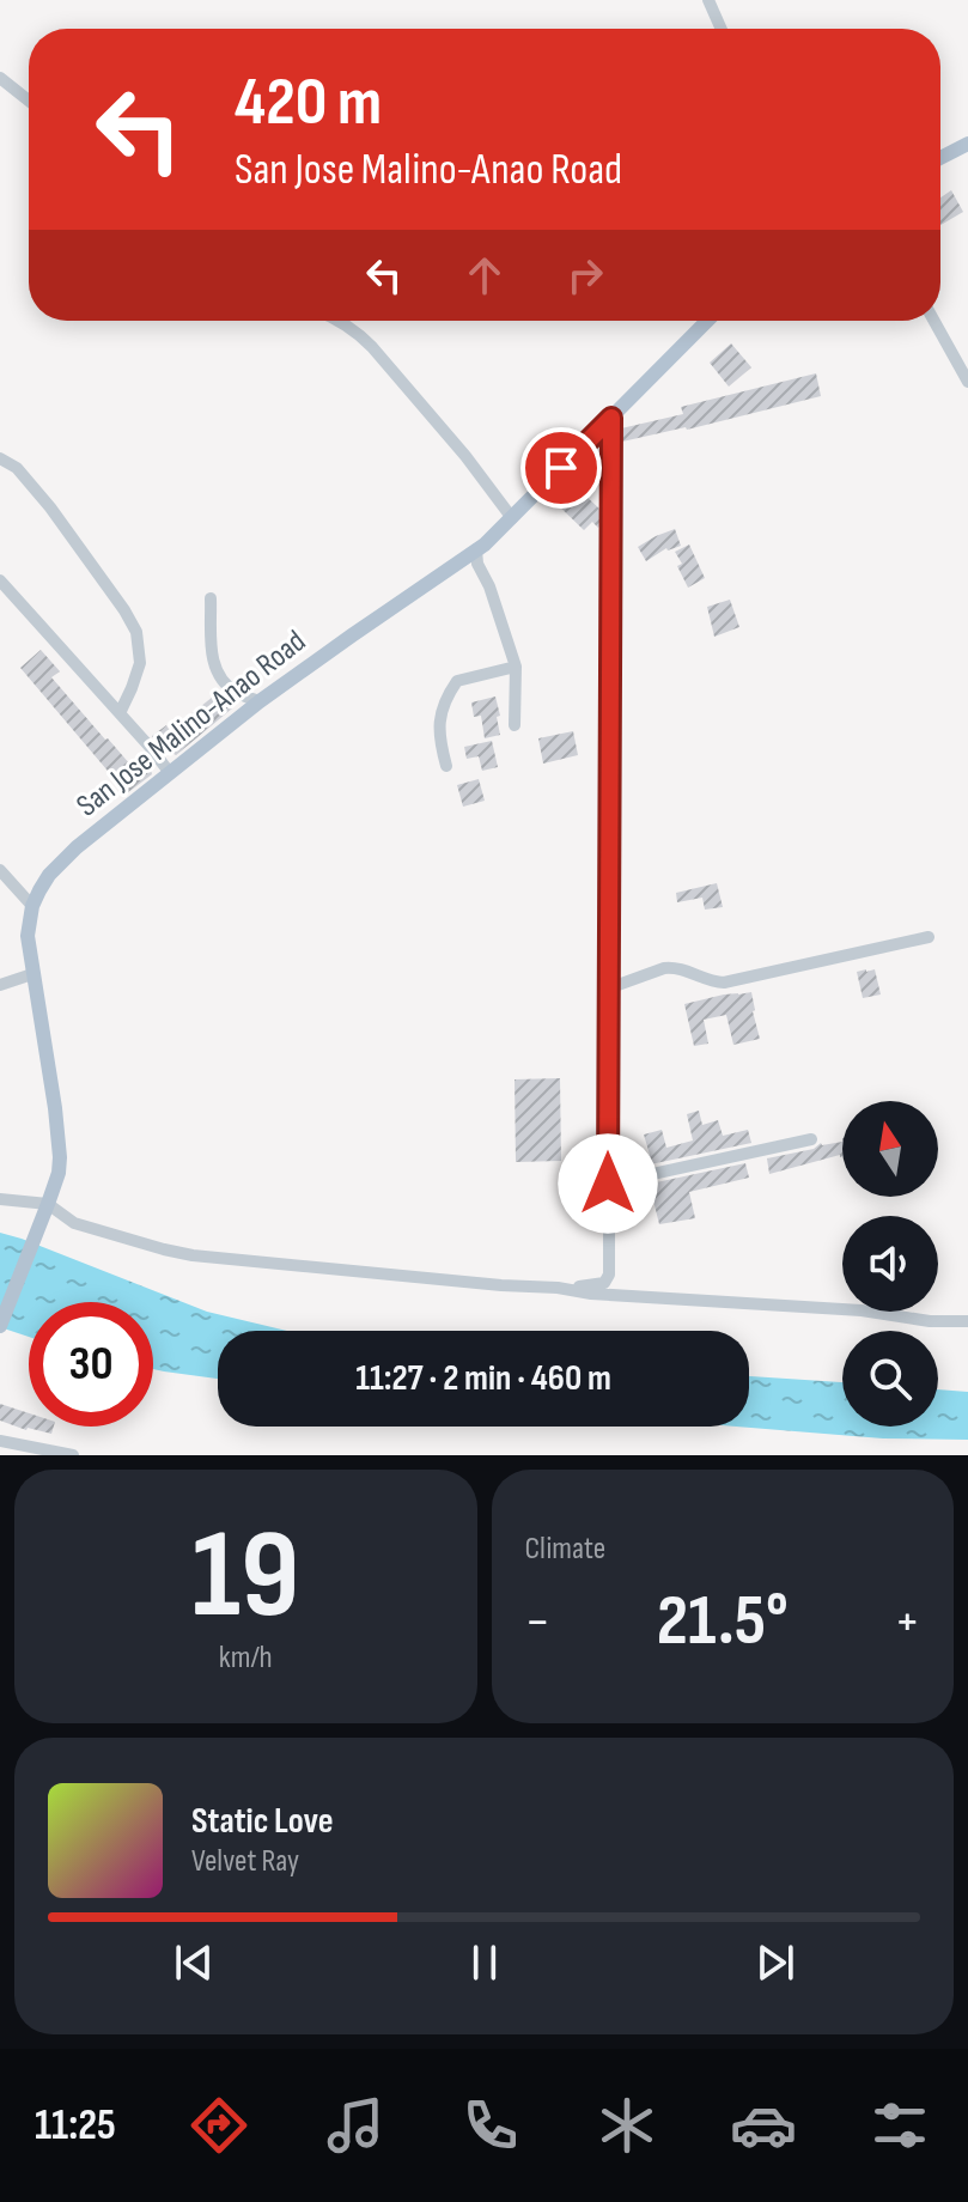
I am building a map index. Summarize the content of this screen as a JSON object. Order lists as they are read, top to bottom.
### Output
{
  "streets": {
    "main road": ["San Jose Malino-Anao Road"]
  },
  "north": "top",
  "page": {
    "turn": ["420 m", "San Jose Malino-Anao Road"],
    "limit": "30",
    "trip": "11:27 · 2 min · 460 m",
    "tile": [
      ["19", "km/h"],
      "Climate"
    ],
    "heat": ["−", "21.5°", "+"],
    "song": ["Static Love", "Velvet Ray"],
    "tabs": "11:25"
  }
}
